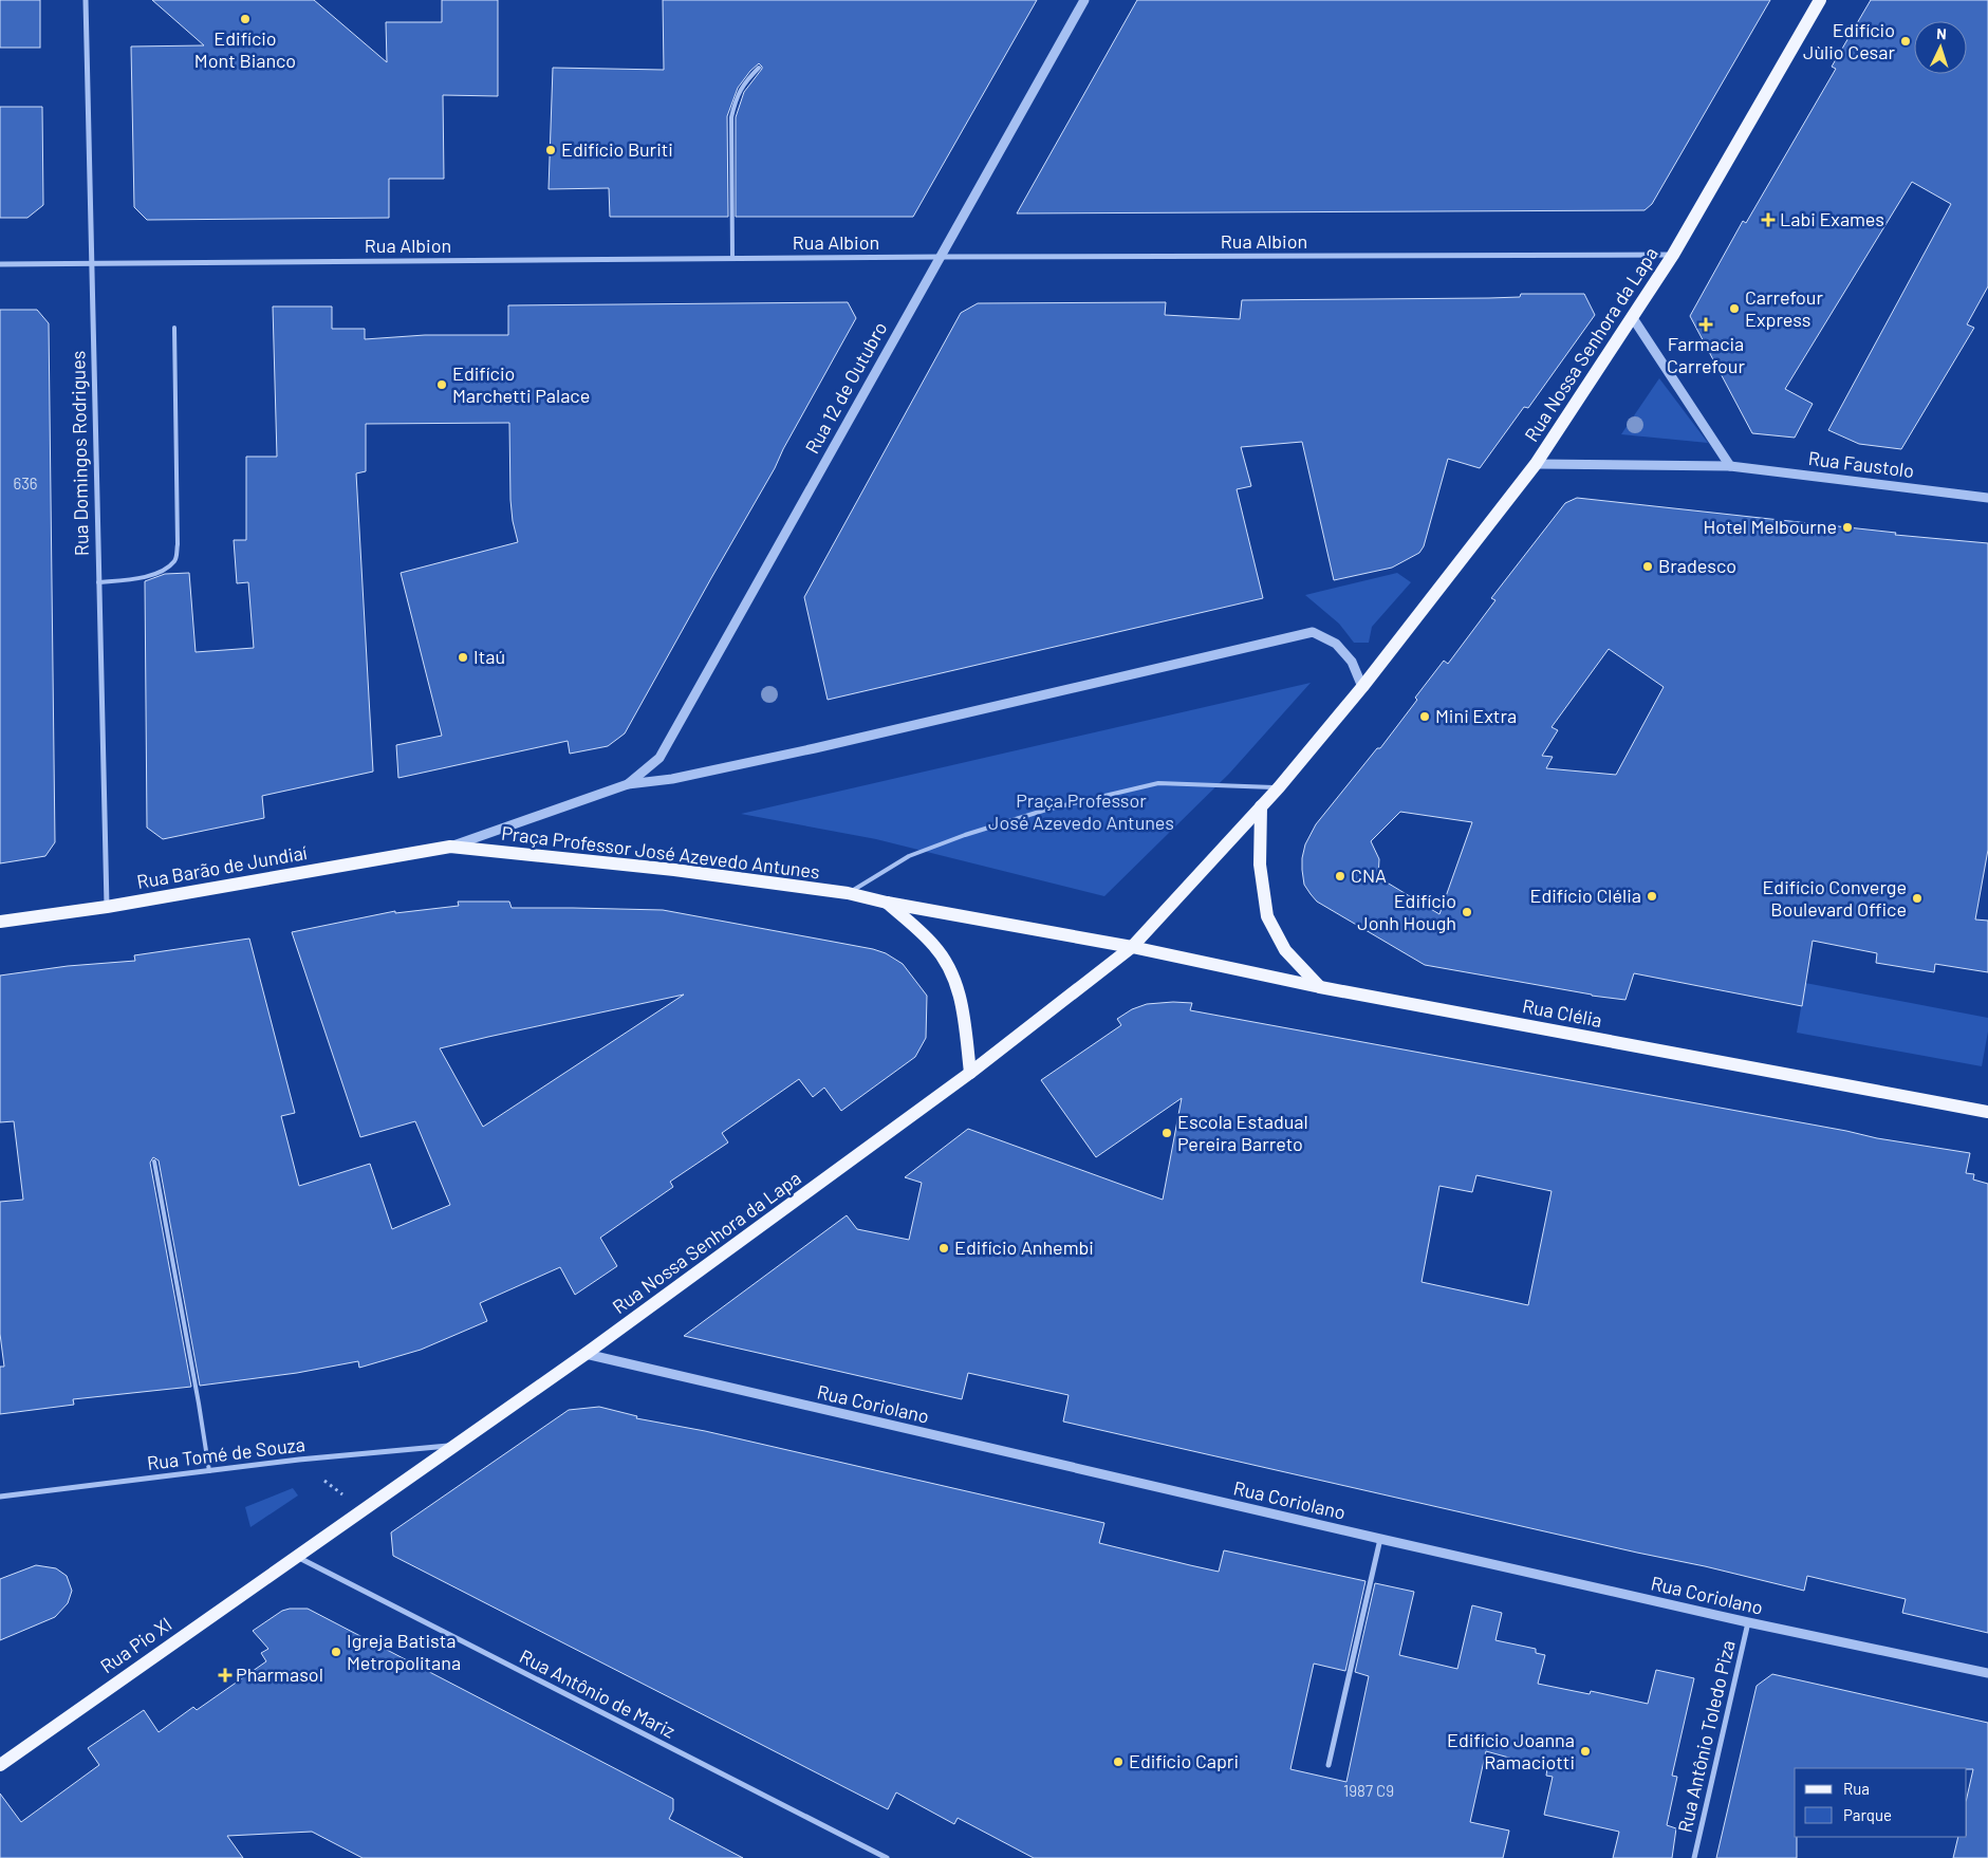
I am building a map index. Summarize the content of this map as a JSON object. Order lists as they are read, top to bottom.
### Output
{
  "streets": {
    "main road": [
      "Rua Nossa Senhora da Lapa",
      "Praça Professor José Azevedo Antunes",
      "Rua Barão de Jundiaí",
      "Rua Clélia",
      "Rua Pio XI"
    ],
    "street": [
      "Rua Albion",
      "Rua 12 de Outubro",
      "Rua Domingos Rodrigues",
      "Rua Faustolo",
      "Rua Coriolano",
      "Rua Tomé de Souza",
      "Rua Antônio de Mariz",
      "Rua Antônio Toledo Piza"
    ]
  },
  "crossings": [
    ["Rua Albion", "Rua Nossa Senhora da Lapa"],
    ["Rua Albion", "Rua 12 de Outubro"],
    ["Rua Albion", "Rua Domingos Rodrigues"],
    ["Rua Nossa Senhora da Lapa", "Rua Faustolo"],
    ["Rua Nossa Senhora da Lapa", "Praça Professor José Azevedo Antunes"],
    ["Rua Nossa Senhora da Lapa", "Rua Clélia"],
    ["Rua Nossa Senhora da Lapa", "Rua Coriolano"],
    ["Rua Nossa Senhora da Lapa", "Rua Tomé de Souza"],
    ["Rua Nossa Senhora da Lapa", "Rua Pio XI"],
    ["Rua Nossa Senhora da Lapa", "Rua Antônio de Mariz"],
    ["Rua 12 de Outubro", "Praça Professor José Azevedo Antunes"],
    ["Rua Domingos Rodrigues", "Rua Barão de Jundiaí"],
    ["Praça Professor José Azevedo Antunes", "Rua Barão de Jundiaí"],
    ["Praça Professor José Azevedo Antunes", "Rua Clélia"],
    ["Rua Coriolano", "Rua Antônio Toledo Piza"],
    ["Rua Pio XI", "Rua Antônio de Mariz"]
  ],
  "parks": ["Praça Professor José Azevedo Antunes"],
  "places": {
    "other": [
      "Edifício Mont Bianco",
      "Edifício Jùlio Cesar",
      "Edifício Buriti",
      "Carrefour Express",
      "Edifício Marchetti Palace",
      "Hotel Melbourne",
      "Bradesco",
      "Itaú",
      "Mini Extra",
      "CNA",
      "Edifício Clélia",
      "Edifício Converge Boulevard Office",
      "Edifício Jonh Hough",
      "Escola Estadual Pereira Barreto",
      "Edifício Anhembi",
      "Igreja Batista Metropolitana",
      "Edifício Joanna Ramaciotti",
      "Edifício Capri"
    ],
    "health": ["Labi Exames", "Farmacia Carrefour", "Pharmasol"]
  },
  "house_numbers": ["636", "1987 C9"],
  "legend": ["Rua", "Parque"],
  "north": "top"
}
